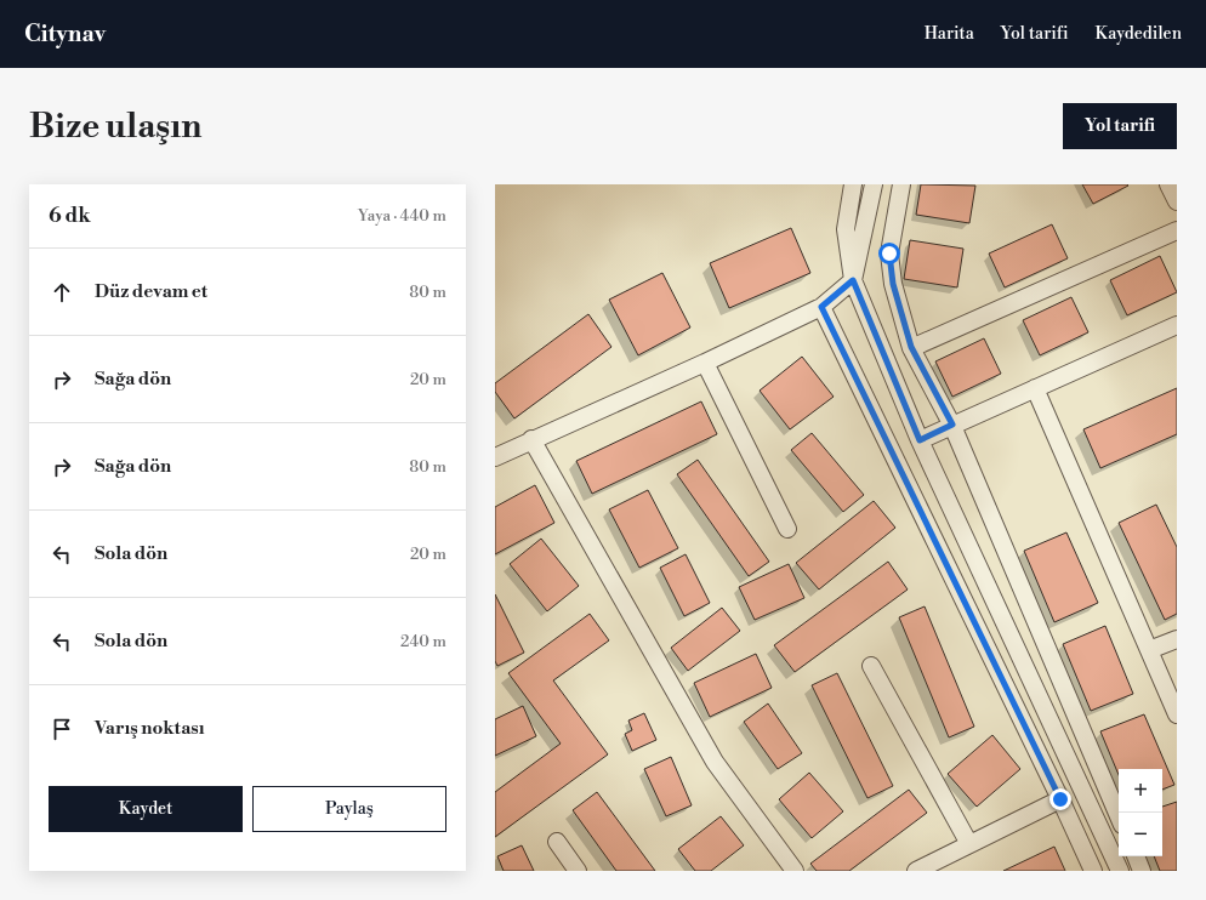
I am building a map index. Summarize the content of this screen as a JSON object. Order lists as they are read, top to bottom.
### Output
{
  "page": {
    "header": "Citynav",
    "nav": ["Harita", "Yol tarifi", "Kaydedilen"],
    "buttons": [
      "Yol tarifi",
      ["Kaydet", "Paylaş"]
    ],
    "title": "Bize ulaşın",
    "heading": ["6 dk", "Yaya · 440 m"],
    "list": [
      ["Düz devam et", "80 m"],
      ["Sağa dön", "20 m"],
      ["Sağa dön", "80 m"],
      ["Sola dön", "20 m"],
      ["Sola dön", "240 m"],
      "Varış noktası"
    ],
    "map_buttons": ["+", "−"]
  }
}
